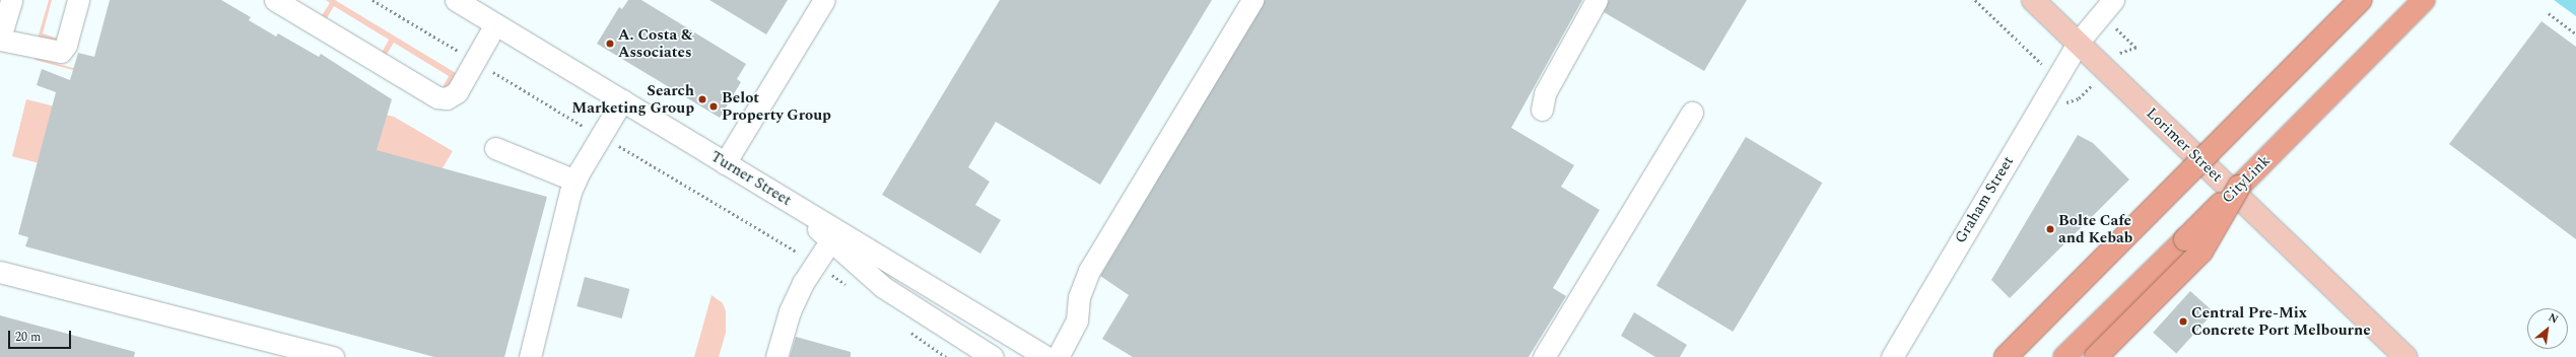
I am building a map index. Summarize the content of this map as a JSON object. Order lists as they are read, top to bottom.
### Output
{
  "streets": {
    "highway": ["CityLink"],
    "main road": ["Lorimer Street"],
    "street": ["Turner Street", "Graham Street"]
  },
  "crossings": [
    ["Lorimer Street", "Graham Street"]
  ],
  "places": [
    "A. Costa & Associates",
    "Search Marketing Group",
    "Belot Property Group",
    "Bolte Cafe and Kebab",
    "Central Pre-Mix Concrete Port Melbourne"
  ],
  "scale_bar": "20 m",
  "north": "top right"
}
